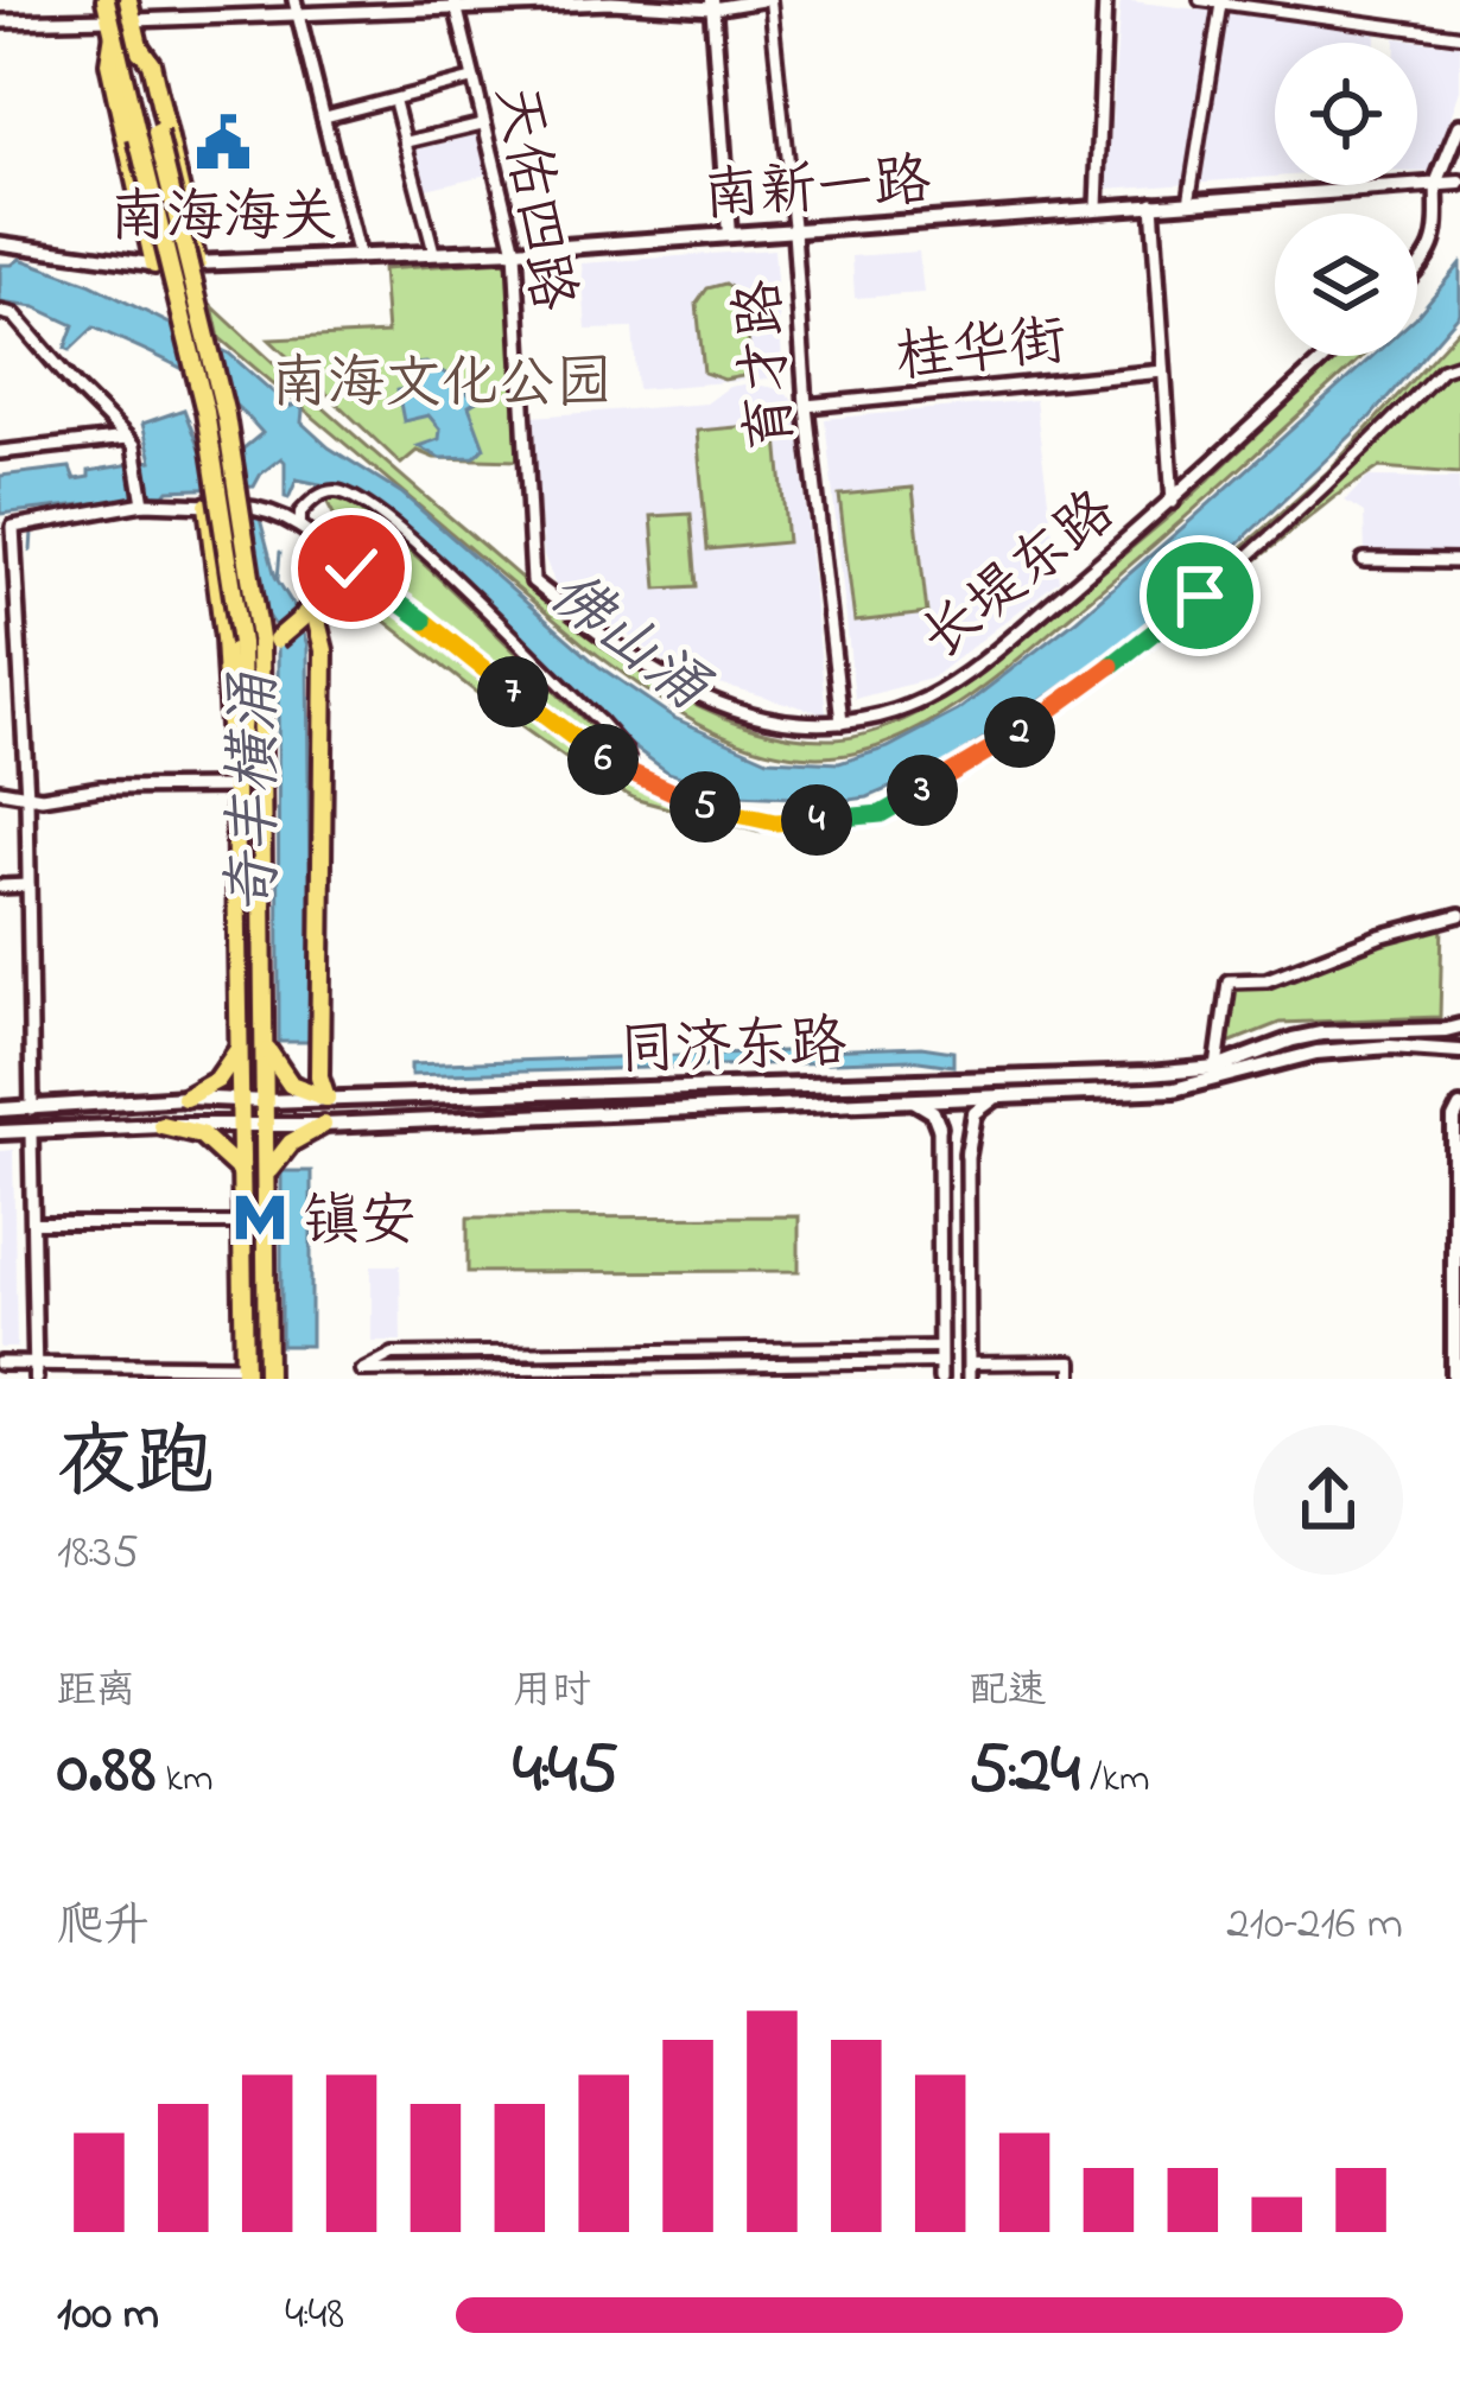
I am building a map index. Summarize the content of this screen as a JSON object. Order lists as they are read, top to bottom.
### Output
{
  "streets": {
    "main road": ["南新一路", "同济东路"],
    "street": [
      "天佑四路",
      "桂华街",
      "育才路",
      "长堤东路"
    ]
  },
  "crossings": [
    ["南新一路", "天佑四路"],
    ["南新一路", "育才路"],
    ["天佑四路", "长堤东路"],
    ["桂华街", "育才路"],
    ["育才路", "长堤东路"]
  ],
  "water": ["佛山涌", "奇丰横涌"],
  "parks": ["南海文化公园"],
  "places": {
    "public building": ["南海海关"],
    "metro station": ["镇安"]
  },
  "page": {
    "pins": [
      "7",
      "2",
      "6",
      "3",
      "5",
      "4"
    ],
    "heading": ["夜跑", "18:35"],
    "stats": [
      ["距离", "0.88 km"],
      ["用时", "4:45"],
      ["配速", "5:24 /km"]
    ],
    "chart": ["爬升", "210–216 m"],
    "list": [
      {
        "name": "100 m",
        "note": "4:48"
      }
    ]
  }
}
